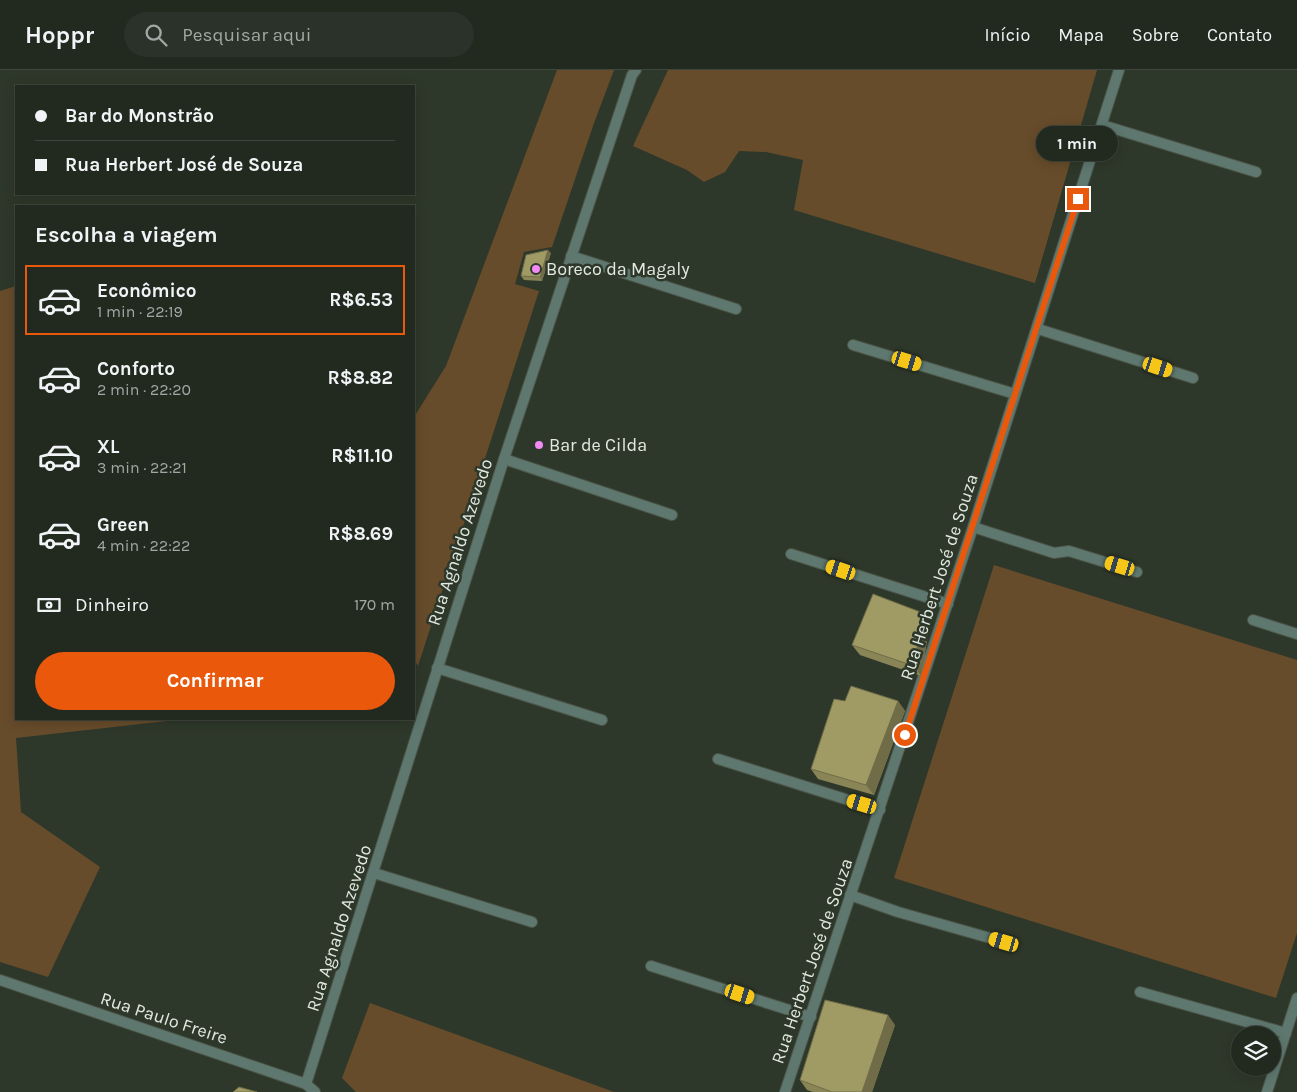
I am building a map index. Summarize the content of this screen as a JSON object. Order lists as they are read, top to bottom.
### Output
{
  "streets": {
    "street": ["Rua Agnaldo Azevedo", "Rua Herbert José de Souza", "Rua Paulo Freire"]
  },
  "crossings": [
    ["Rua Agnaldo Azevedo", "Rua Paulo Freire"]
  ],
  "places": ["Boreco da Magaly", "Bar de Cilda"],
  "page": {
    "header": "Hoppr",
    "search": "Pesquisar aqui",
    "nav": [
      "Início",
      "Mapa",
      "Sobre",
      "Contato"
    ],
    "banner": ["Bar do Monstrão", "Rua Herbert José de Souza"],
    "bubble": "1 min",
    "heading": "Escolha a viagem",
    "list": [
      {
        "name": "Econômico",
        "note": "1 min · 22:19",
        "value": "R$6.53"
      },
      {
        "name": "Conforto",
        "note": "2 min · 22:20",
        "value": "R$8.82"
      },
      {
        "name": "XL",
        "note": "3 min · 22:21",
        "value": "R$11.10"
      },
      {
        "name": "Green",
        "note": "4 min · 22:22",
        "value": "R$8.69"
      }
    ],
    "pay": ["Dinheiro", "170 m"],
    "buttons": "Confirmar"
  }
}
